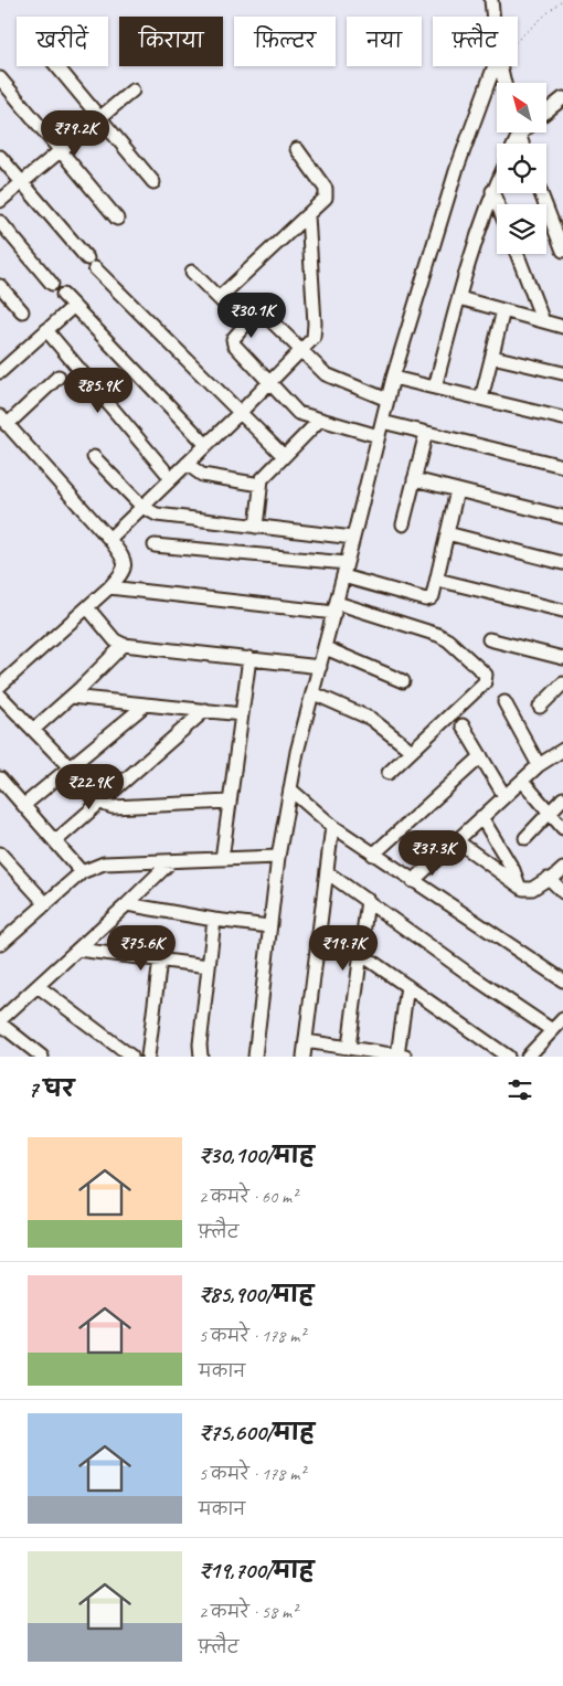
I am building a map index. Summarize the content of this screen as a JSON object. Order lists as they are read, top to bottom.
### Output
{
  "north": "top left",
  "page": {
    "chip": [
      "खरीदें",
      "किराया",
      "फ़िल्टर",
      "नया",
      "फ़्लैट"
    ],
    "price": [
      "₹79.2K",
      "₹30.1K",
      "₹85.9K",
      "₹22.9K",
      "₹37.3K",
      "₹75.6K",
      "₹19.7K"
    ],
    "heading": "7 घर",
    "list": [
      {
        "name": "₹30,100/माह",
        "note": "2 कमरे · 60 m² · फ़्लैट"
      },
      {
        "name": "₹85,900/माह",
        "note": "5 कमरे · 178 m² · मकान"
      },
      {
        "name": "₹75,600/माह",
        "note": "5 कमरे · 178 m² · मकान"
      },
      {
        "name": "₹19,700/माह",
        "note": "2 कमरे · 58 m² · फ़्लैट"
      }
    ]
  }
}
